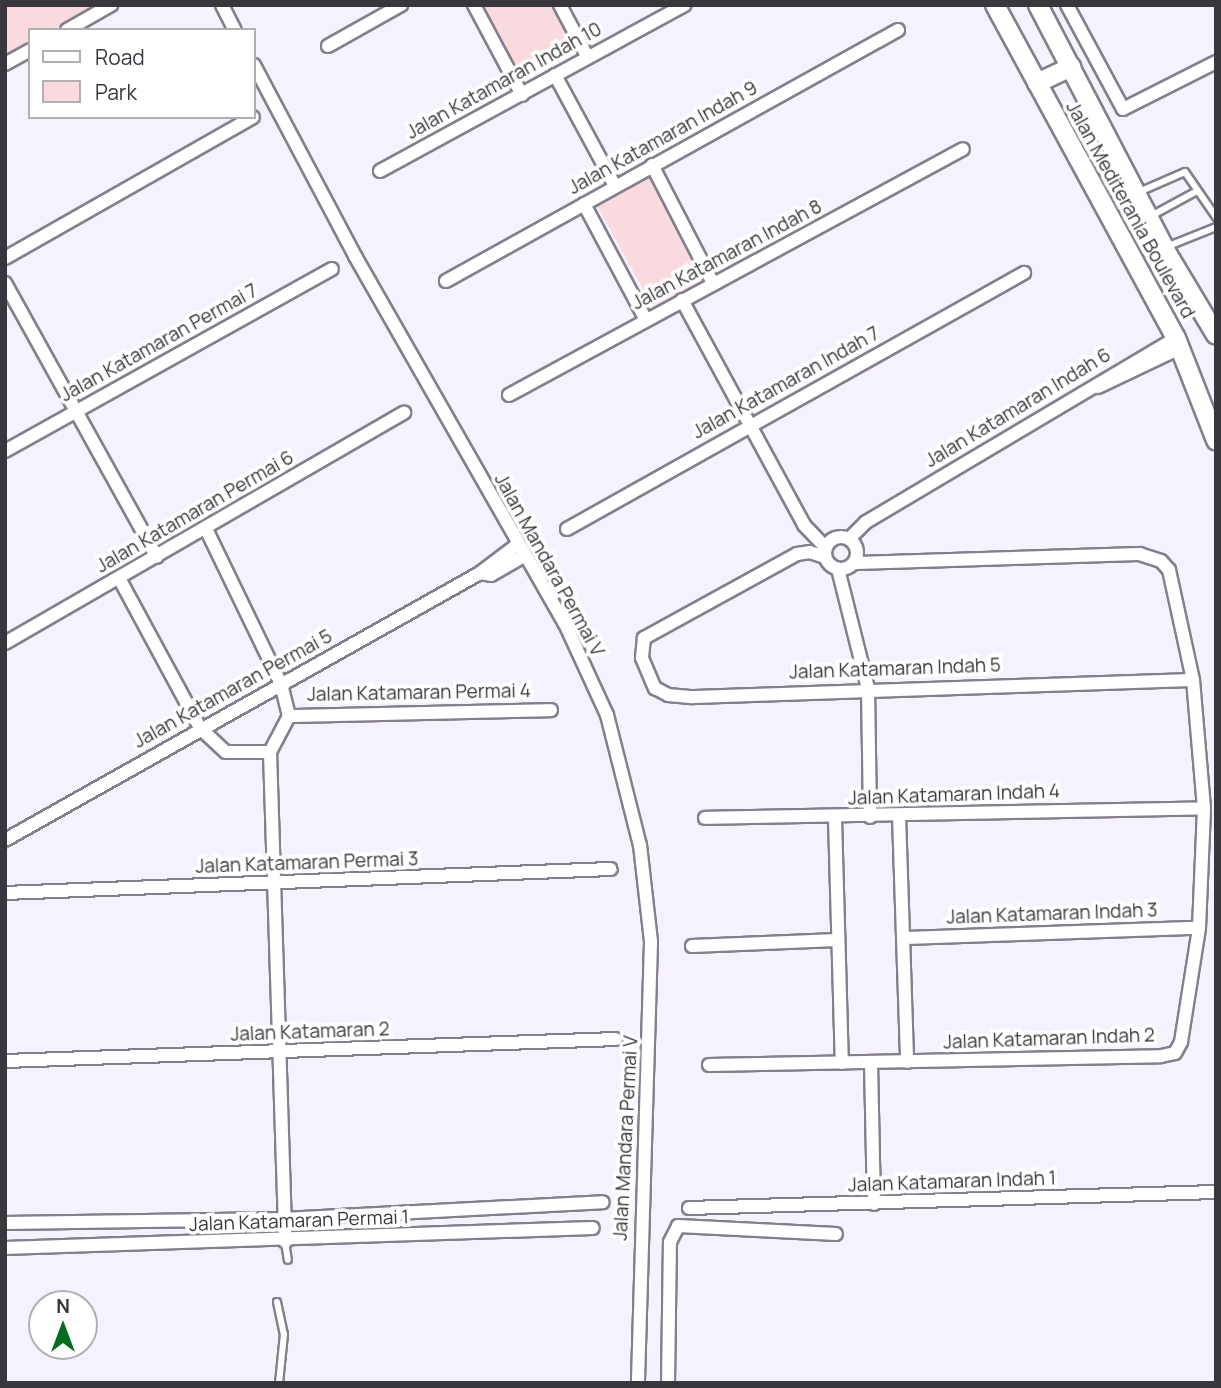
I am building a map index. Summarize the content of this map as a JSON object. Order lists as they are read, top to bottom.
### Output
{
  "streets": {
    "street": [
      "Jalan Katamaran Indah 10",
      "Jalan Katamaran Indah 9",
      "Jalan Mediterania Boulevard",
      "Jalan Katamaran Indah 8",
      "Jalan Katamaran Permai 7",
      "Jalan Katamaran Indah 7",
      "Jalan Katamaran Indah 6",
      "Jalan Katamaran Permai 6",
      "Jalan Mandara Permai V",
      "Jalan Katamaran Indah 5",
      "Jalan Katamaran Permai 5",
      "Jalan Katamaran Permai 4",
      "Jalan Katamaran Indah 4",
      "Jalan Katamaran Permai 3",
      "Jalan Katamaran Indah 3",
      "Jalan Katamaran 2",
      "Jalan Katamaran Indah 2",
      "Jalan Katamaran Indah 1",
      "Jalan Katamaran Permai 1"
    ]
  },
  "crossings": [
    ["Jalan Mediterania Boulevard", "Jalan Katamaran Indah 6"],
    ["Jalan Katamaran Indah 6", "Jalan Katamaran Indah 5"],
    ["Jalan Katamaran Indah 6", "Jalan Katamaran Indah 2"],
    ["Jalan Mandara Permai V", "Jalan Katamaran Permai 5"],
    ["Jalan Katamaran Indah 5", "Jalan Katamaran Indah 2"],
    ["Jalan Katamaran Indah 4", "Jalan Katamaran Indah 2"],
    ["Jalan Katamaran Indah 3", "Jalan Katamaran Indah 2"]
  ],
  "legend": ["Road", "Park"],
  "north": "top"
}
